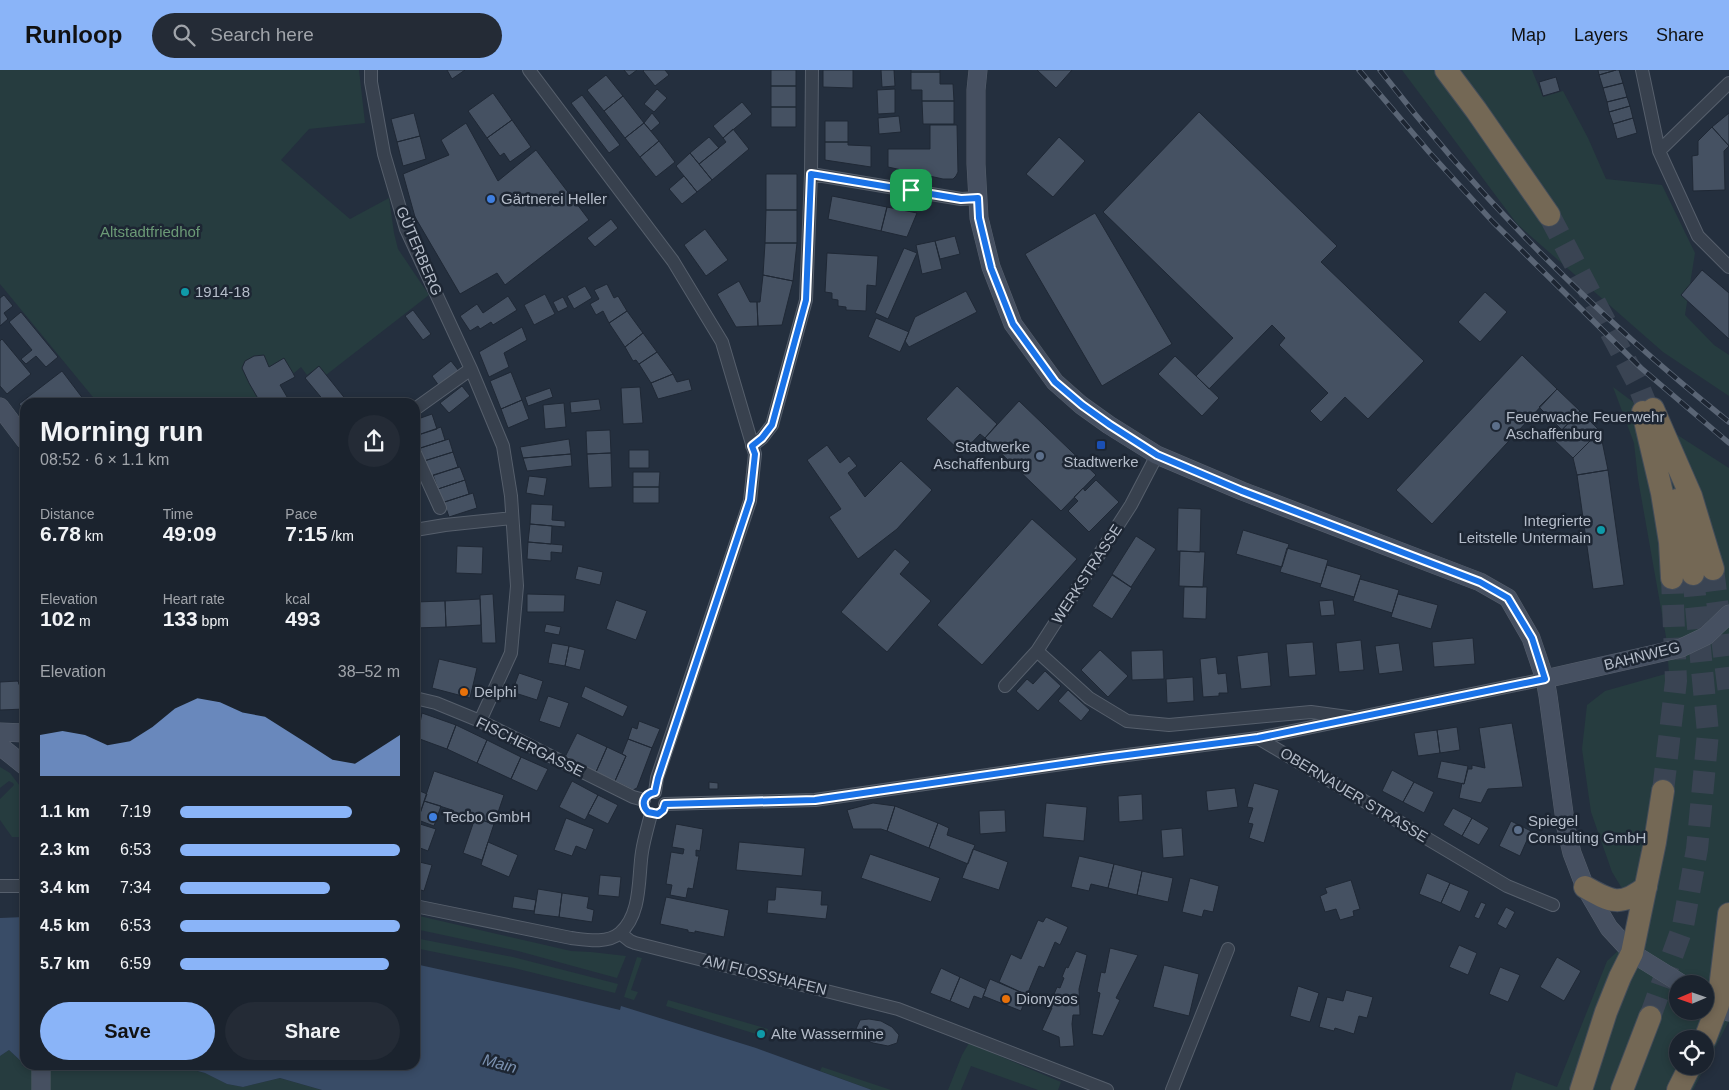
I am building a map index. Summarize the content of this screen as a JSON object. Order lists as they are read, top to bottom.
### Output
{
  "streets": {
    "street": [
      "GÜTERBERG",
      "WERKSTRASSE",
      "BAHNWEG",
      "FISCHERGASSE",
      "OBERNAUER STRASSE",
      "AM FLOSSHAFEN"
    ]
  },
  "crossings": [
    ["GÜTERBERG", "FISCHERGASSE"]
  ],
  "water": ["Main"],
  "parks": ["Altstadtfriedhof"],
  "places": {
    "other": [
      "Gärtnerei Heller",
      "1914-18",
      "Feuerwache Feuerwehr Aschaffenburg",
      "Stadtwerke Aschaffenburg",
      "Integrierte Leitstelle Untermain",
      "Delphi",
      "Tecbo GmbH",
      "Spiegel Consulting GmbH",
      "Dionysos",
      "Alte Wassermine"
    ],
    "transit": ["Stadtwerke"]
  },
  "north": "left",
  "page": {
    "header": "Runloop",
    "search": "Search here",
    "nav": ["Map", "Layers", "Share"],
    "heading": ["Morning run", "08:52 · 6 × 1.1 km"],
    "stats": [
      ["Distance", "6.78 km"],
      ["Time", "49:09"],
      ["Pace", "7:15 /km"],
      ["Elevation", "102 m"],
      ["Heart rate", "133 bpm"],
      ["kcal", "493"]
    ],
    "chart": ["Elevation", "38–52 m"],
    "list": [
      {
        "name": "1.1 km",
        "note": "7:19"
      },
      {
        "name": "2.3 km",
        "note": "6:53"
      },
      {
        "name": "3.4 km",
        "note": "7:34"
      },
      {
        "name": "4.5 km",
        "note": "6:53"
      },
      {
        "name": "5.7 km",
        "note": "6:59"
      }
    ],
    "buttons": ["Save", "Share"]
  }
}
